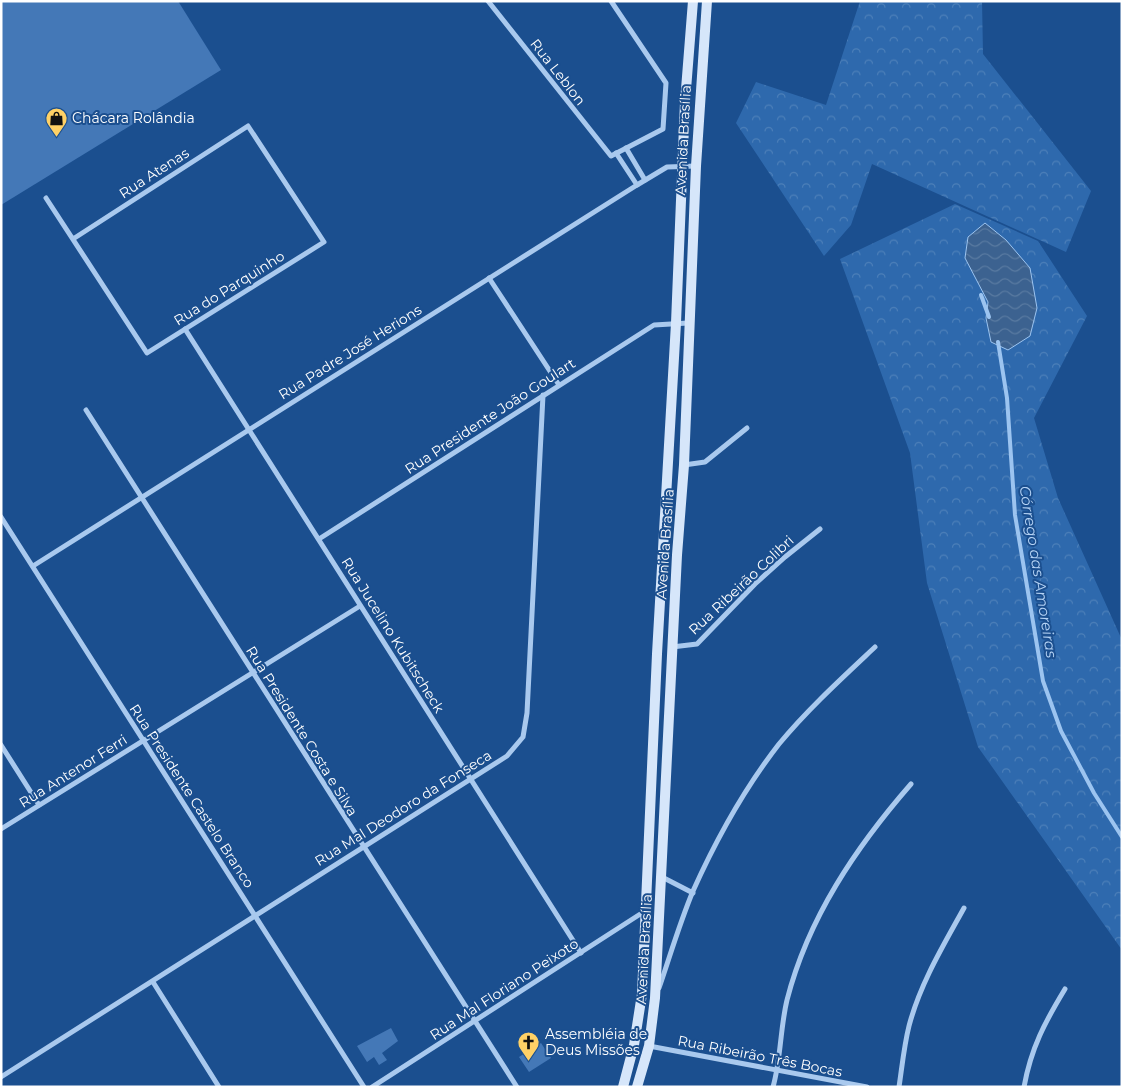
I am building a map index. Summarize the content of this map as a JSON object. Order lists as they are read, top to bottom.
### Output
{
  "streets": {
    "main road": ["Avenida Brasília"],
    "street": [
      "Rua Leblon",
      "Rua Atenas",
      "Rua do Parquinho",
      "Rua Padre José Herions",
      "Rua Presidente João Goulart",
      "Rua Ribeirão Colibri",
      "Rua Jucelino Kubitscheck",
      "Rua Presidente Costa e Silva",
      "Rua Antenor Ferri",
      "Rua Presidente Castelo Branco",
      "Rua Mal Deodoro da Fonseca",
      "Rua Mal Floriano Peixoto",
      "Rua Ribeirão Três Bocas"
    ]
  },
  "crossings": [
    ["Avenida Brasília", "Rua Padre José Herions"],
    ["Avenida Brasília", "Rua Presidente João Goulart"],
    ["Avenida Brasília", "Rua Ribeirão Colibri"],
    ["Avenida Brasília", "Rua Mal Floriano Peixoto"],
    ["Avenida Brasília", "Rua Ribeirão Três Bocas"],
    ["Rua Atenas", "Rua do Parquinho"],
    ["Rua do Parquinho", "Rua Jucelino Kubitscheck"],
    ["Rua Padre José Herions", "Rua Jucelino Kubitscheck"],
    ["Rua Padre José Herions", "Rua Presidente Costa e Silva"],
    ["Rua Padre José Herions", "Rua Presidente Castelo Branco"],
    ["Rua Presidente João Goulart", "Rua Jucelino Kubitscheck"],
    ["Rua Presidente João Goulart", "Rua Mal Deodoro da Fonseca"],
    ["Rua Jucelino Kubitscheck", "Rua Antenor Ferri"],
    ["Rua Jucelino Kubitscheck", "Rua Mal Deodoro da Fonseca"],
    ["Rua Jucelino Kubitscheck", "Rua Mal Floriano Peixoto"],
    ["Rua Presidente Costa e Silva", "Rua Antenor Ferri"],
    ["Rua Presidente Costa e Silva", "Rua Mal Deodoro da Fonseca"],
    ["Rua Presidente Costa e Silva", "Rua Mal Floriano Peixoto"],
    ["Rua Antenor Ferri", "Rua Presidente Castelo Branco"],
    ["Rua Presidente Castelo Branco", "Rua Mal Deodoro da Fonseca"]
  ],
  "water": ["Córrego das Amoreiras"],
  "places": {
    "shop": ["Chácara Rolândia"],
    "church": ["Assembléia de Deus Missões"]
  }
}
